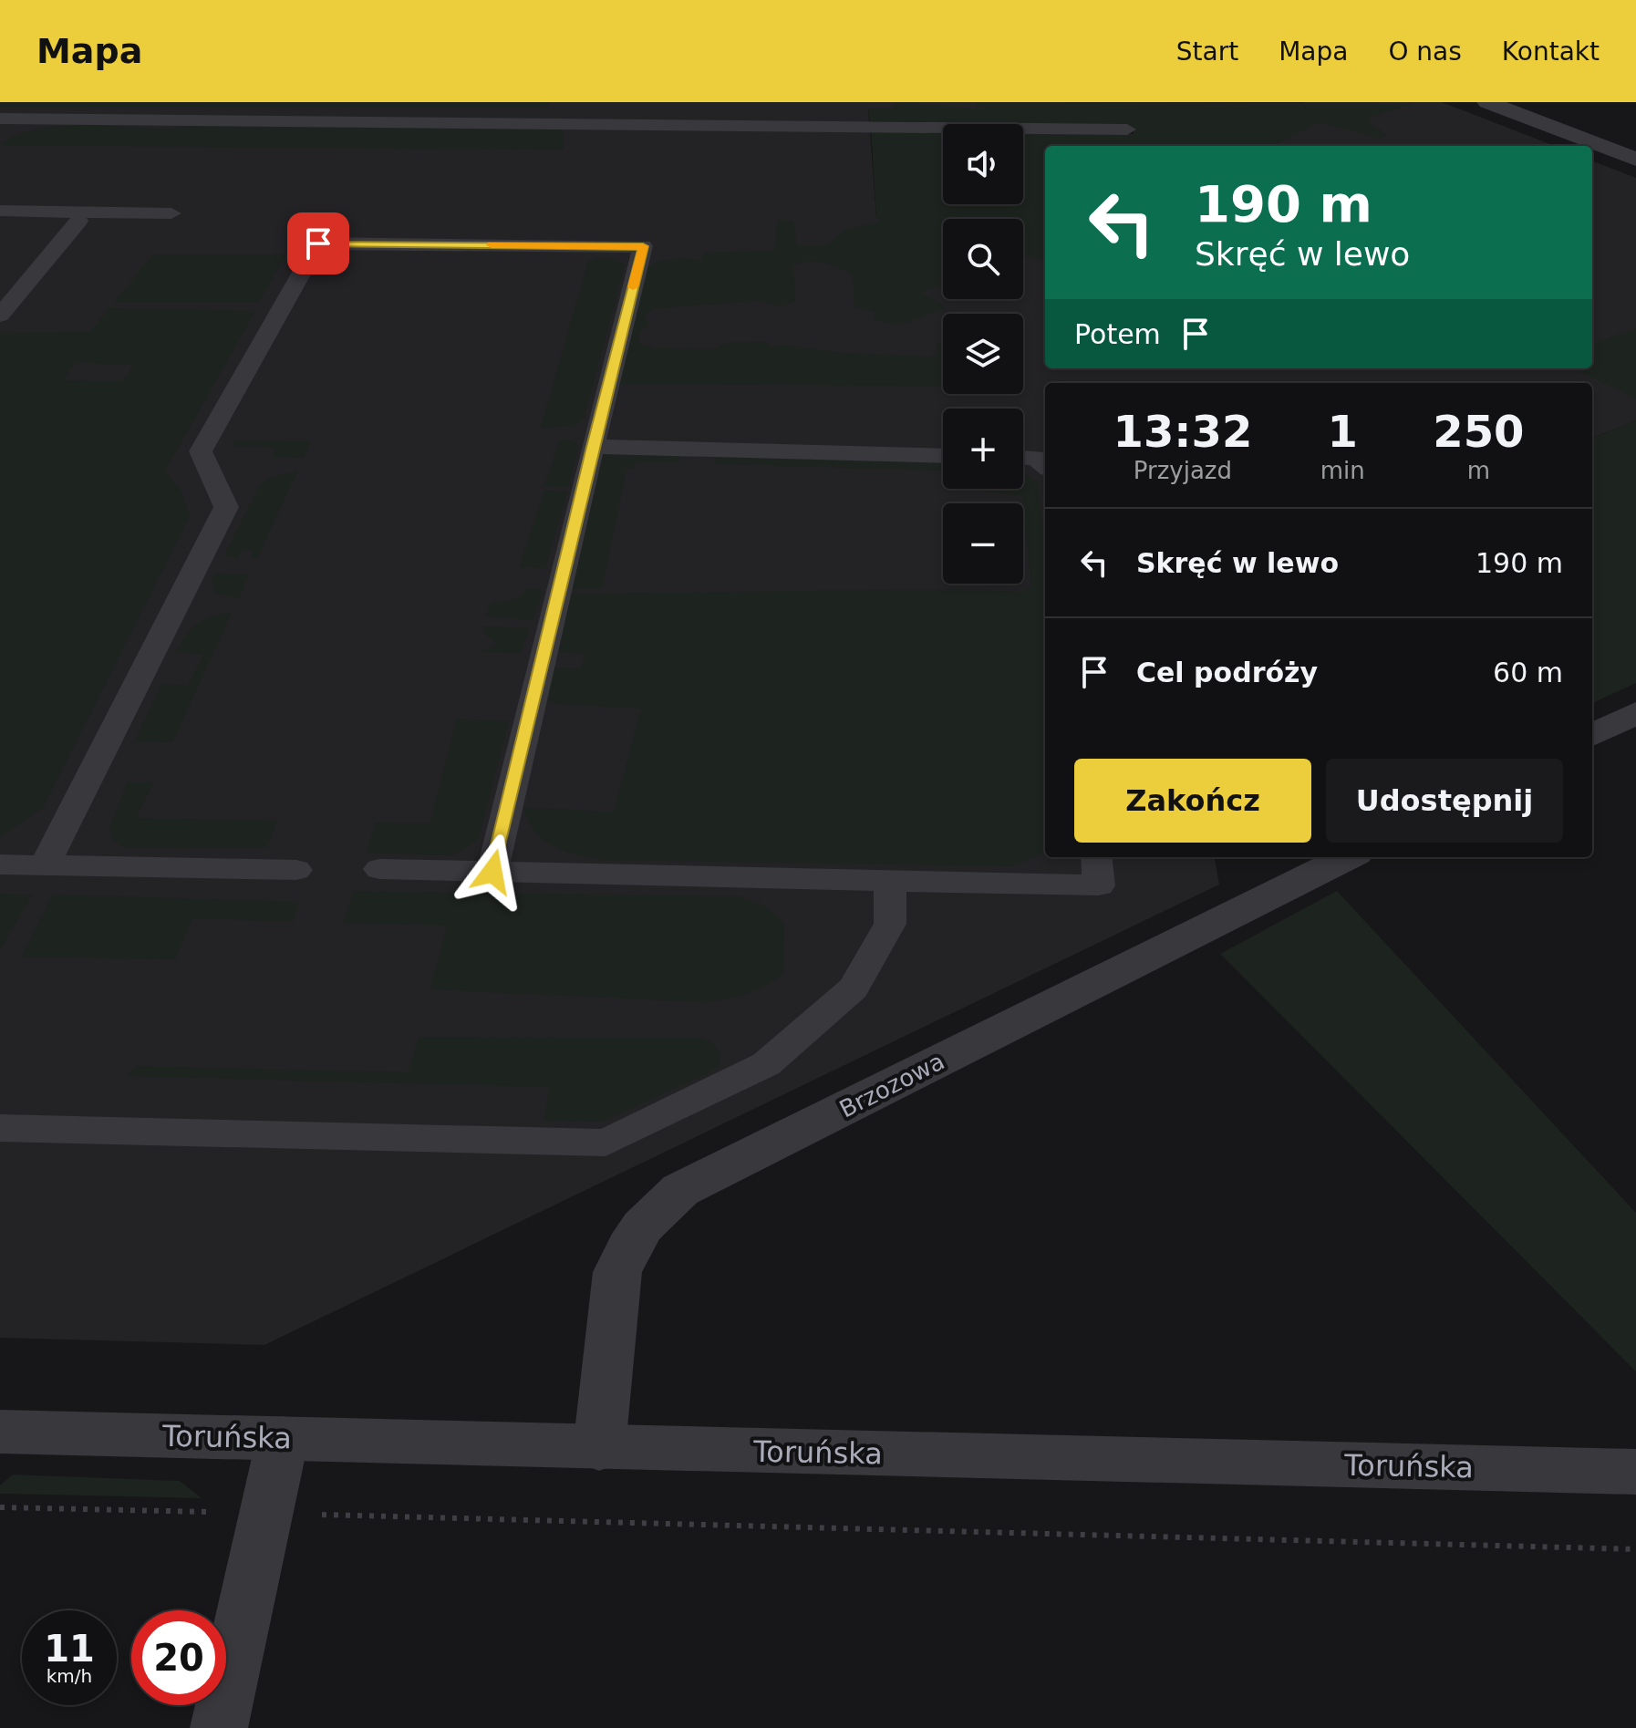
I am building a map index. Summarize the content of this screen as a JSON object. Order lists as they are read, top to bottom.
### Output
{
  "streets": {
    "street": ["Brzozowa", "Toruńska"]
  },
  "crossings": [
    ["Brzozowa", "Toruńska"]
  ],
  "page": {
    "header": "Mapa",
    "nav": [
      "Start",
      "Mapa",
      "O nas",
      "Kontakt"
    ],
    "map_buttons": ["+", "−"],
    "turn": ["190 m", "Skręć w lewo"],
    "then": "Potem",
    "eta": [
      "13:32",
      "Przyjazd",
      "1",
      "min",
      "250",
      "m"
    ],
    "list": [
      {
        "name": "Skręć w lewo",
        "value": "190 m"
      },
      {
        "name": "Cel podróży",
        "value": "60 m"
      }
    ],
    "buttons": ["Zakończ", "Udostępnij"],
    "speed": "11 km/h",
    "limit": "20"
  }
}
